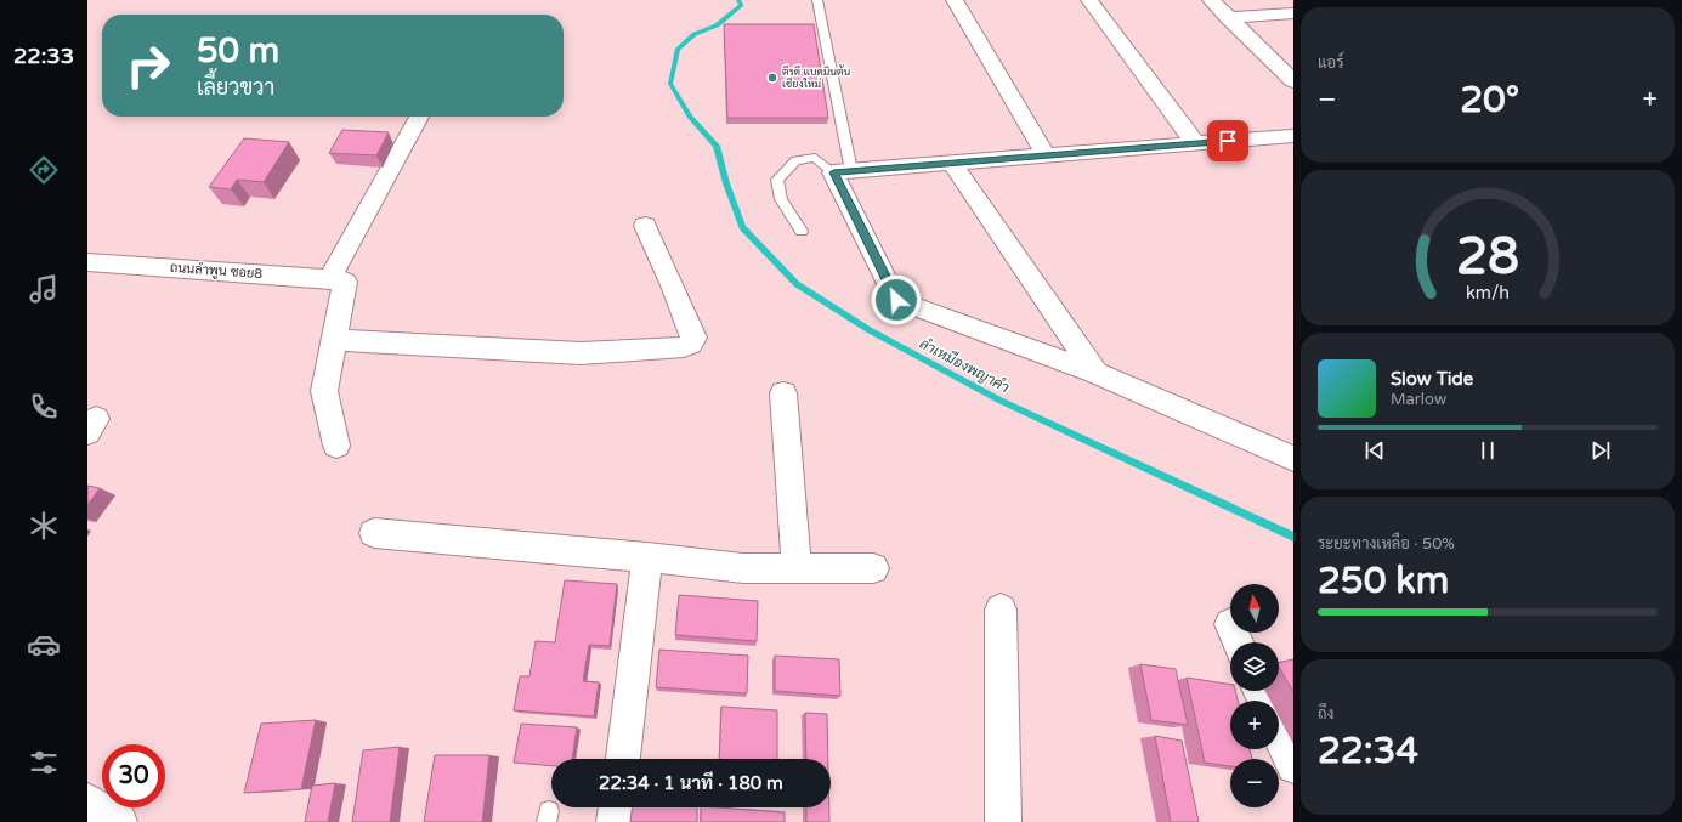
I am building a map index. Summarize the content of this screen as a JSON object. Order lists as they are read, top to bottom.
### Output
{
  "streets": {
    "street": ["ถนนลำพูน ซอย8"]
  },
  "water": ["ลำเหมืองพญาคำ"],
  "places": ["ตีรดี แบดมินตัน เชียงใหม่"],
  "north": "top",
  "page": {
    "tabs": "22:33",
    "tile": [
      "แอร์",
      ["ระยะทางเหลือ · 50%", "250 km"],
      ["ถึง", "22:34"]
    ],
    "turn": ["50 m", "เลี้ยวขวา"],
    "heat": ["−", "20°", "+"],
    "song": ["Slow Tide", "Marlow"],
    "map_buttons": ["+", "−"],
    "limit": "30",
    "trip": "22:34 · 1 นาที · 180 m",
    "gauge": ["28", "km/h"]
  }
}
